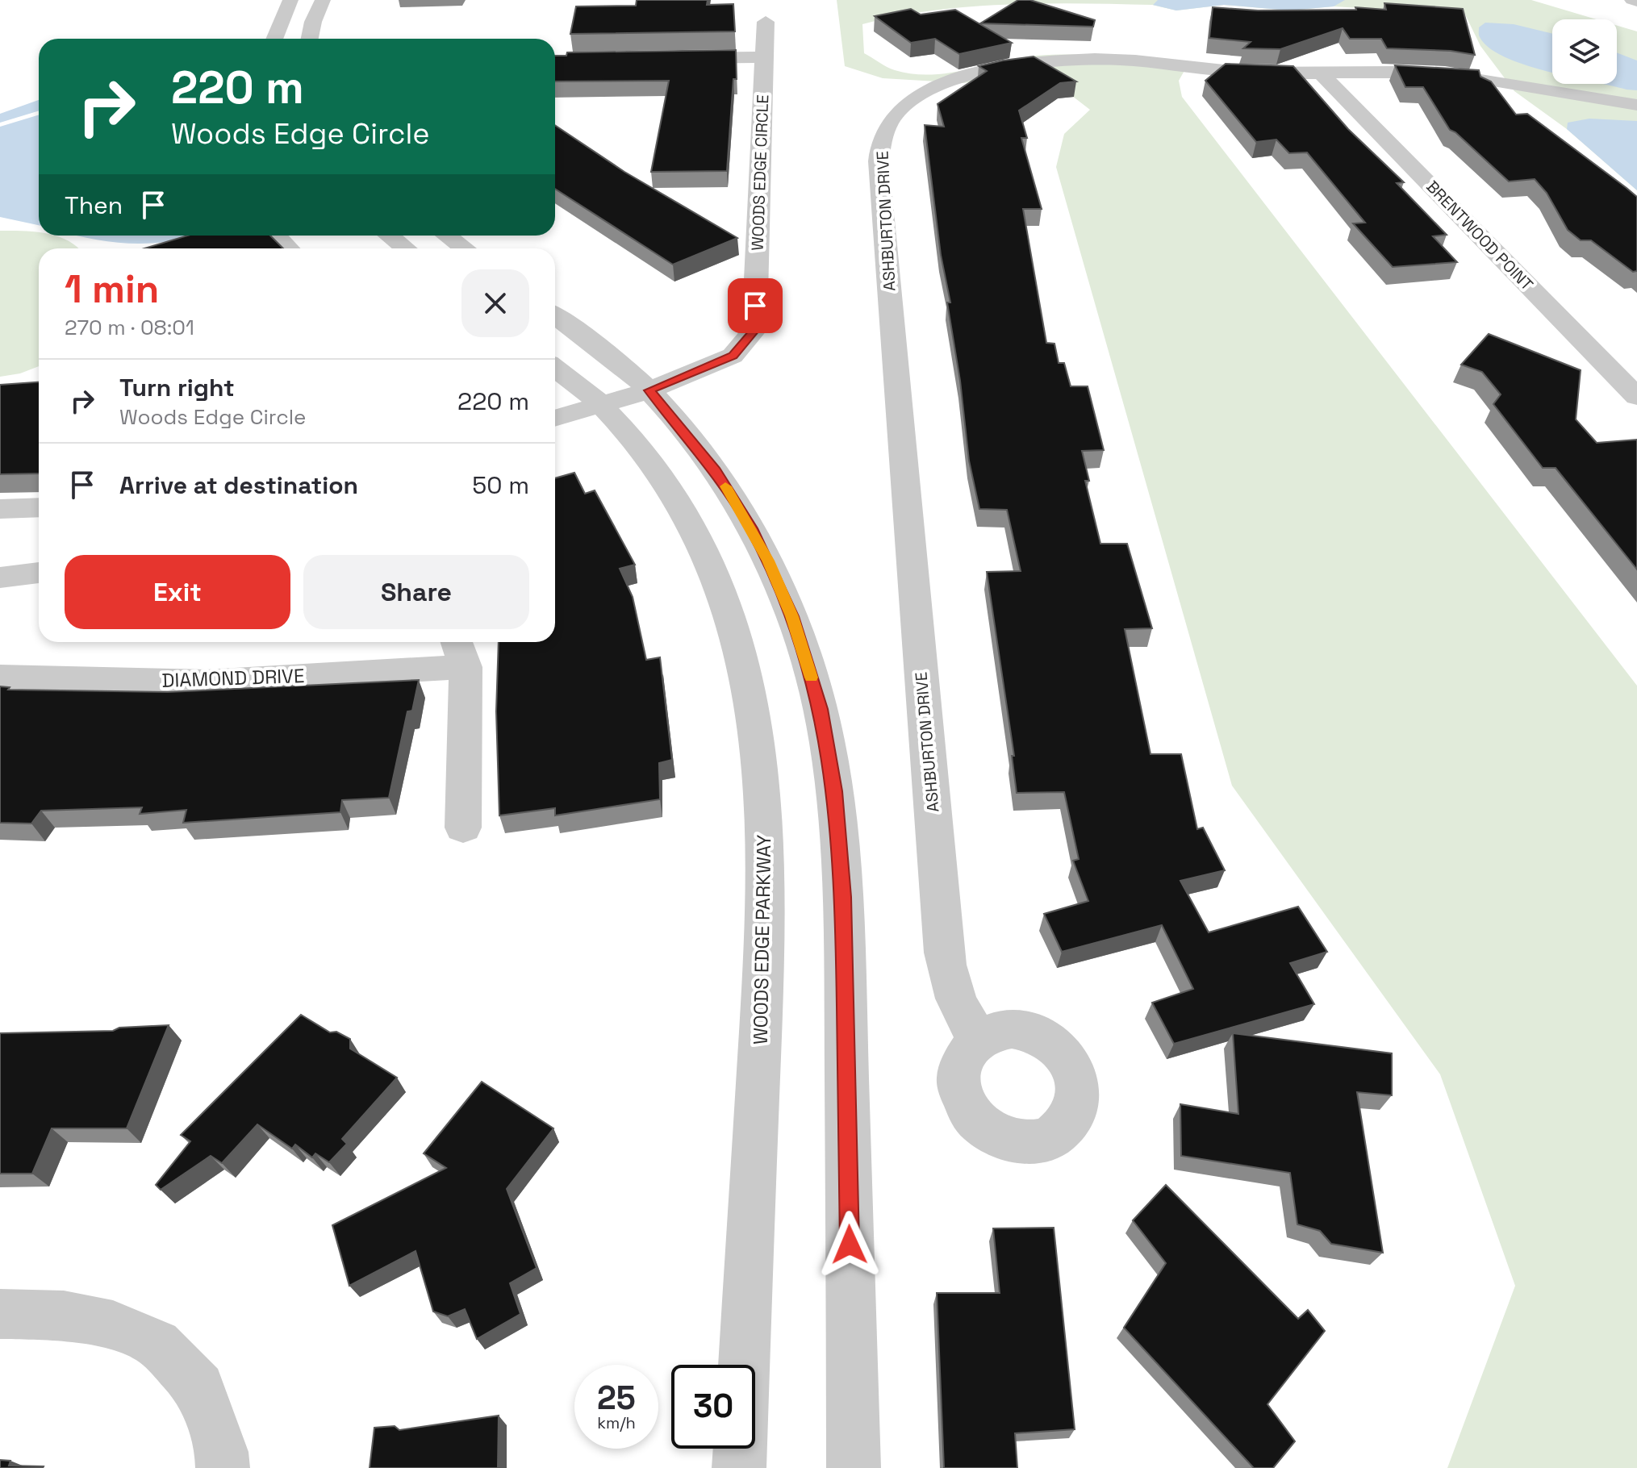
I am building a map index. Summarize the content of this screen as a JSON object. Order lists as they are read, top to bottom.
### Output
{
  "streets": {
    "street": [
      "WOODS EDGE CIRCLE",
      "ASHBURTON DRIVE",
      "BRENTWOOD POINT",
      "DIAMOND DRIVE",
      "WOODS EDGE PARKWAY"
    ]
  },
  "crossings": [
    ["WOODS EDGE CIRCLE", "WOODS EDGE PARKWAY"],
    ["ASHBURTON DRIVE", "BRENTWOOD POINT"]
  ],
  "page": {
    "turn": ["220 m", "Woods Edge Circle"],
    "then": "Then",
    "heading": ["1 min", "270 m · 08:01"],
    "list": [
      {
        "name": "Turn right",
        "note": "Woods Edge Circle",
        "value": "220 m"
      },
      {
        "name": "Arrive at destination",
        "value": "50 m"
      }
    ],
    "buttons": ["Exit", "Share"],
    "speed": "25 km/h",
    "limit": "30"
  }
}
